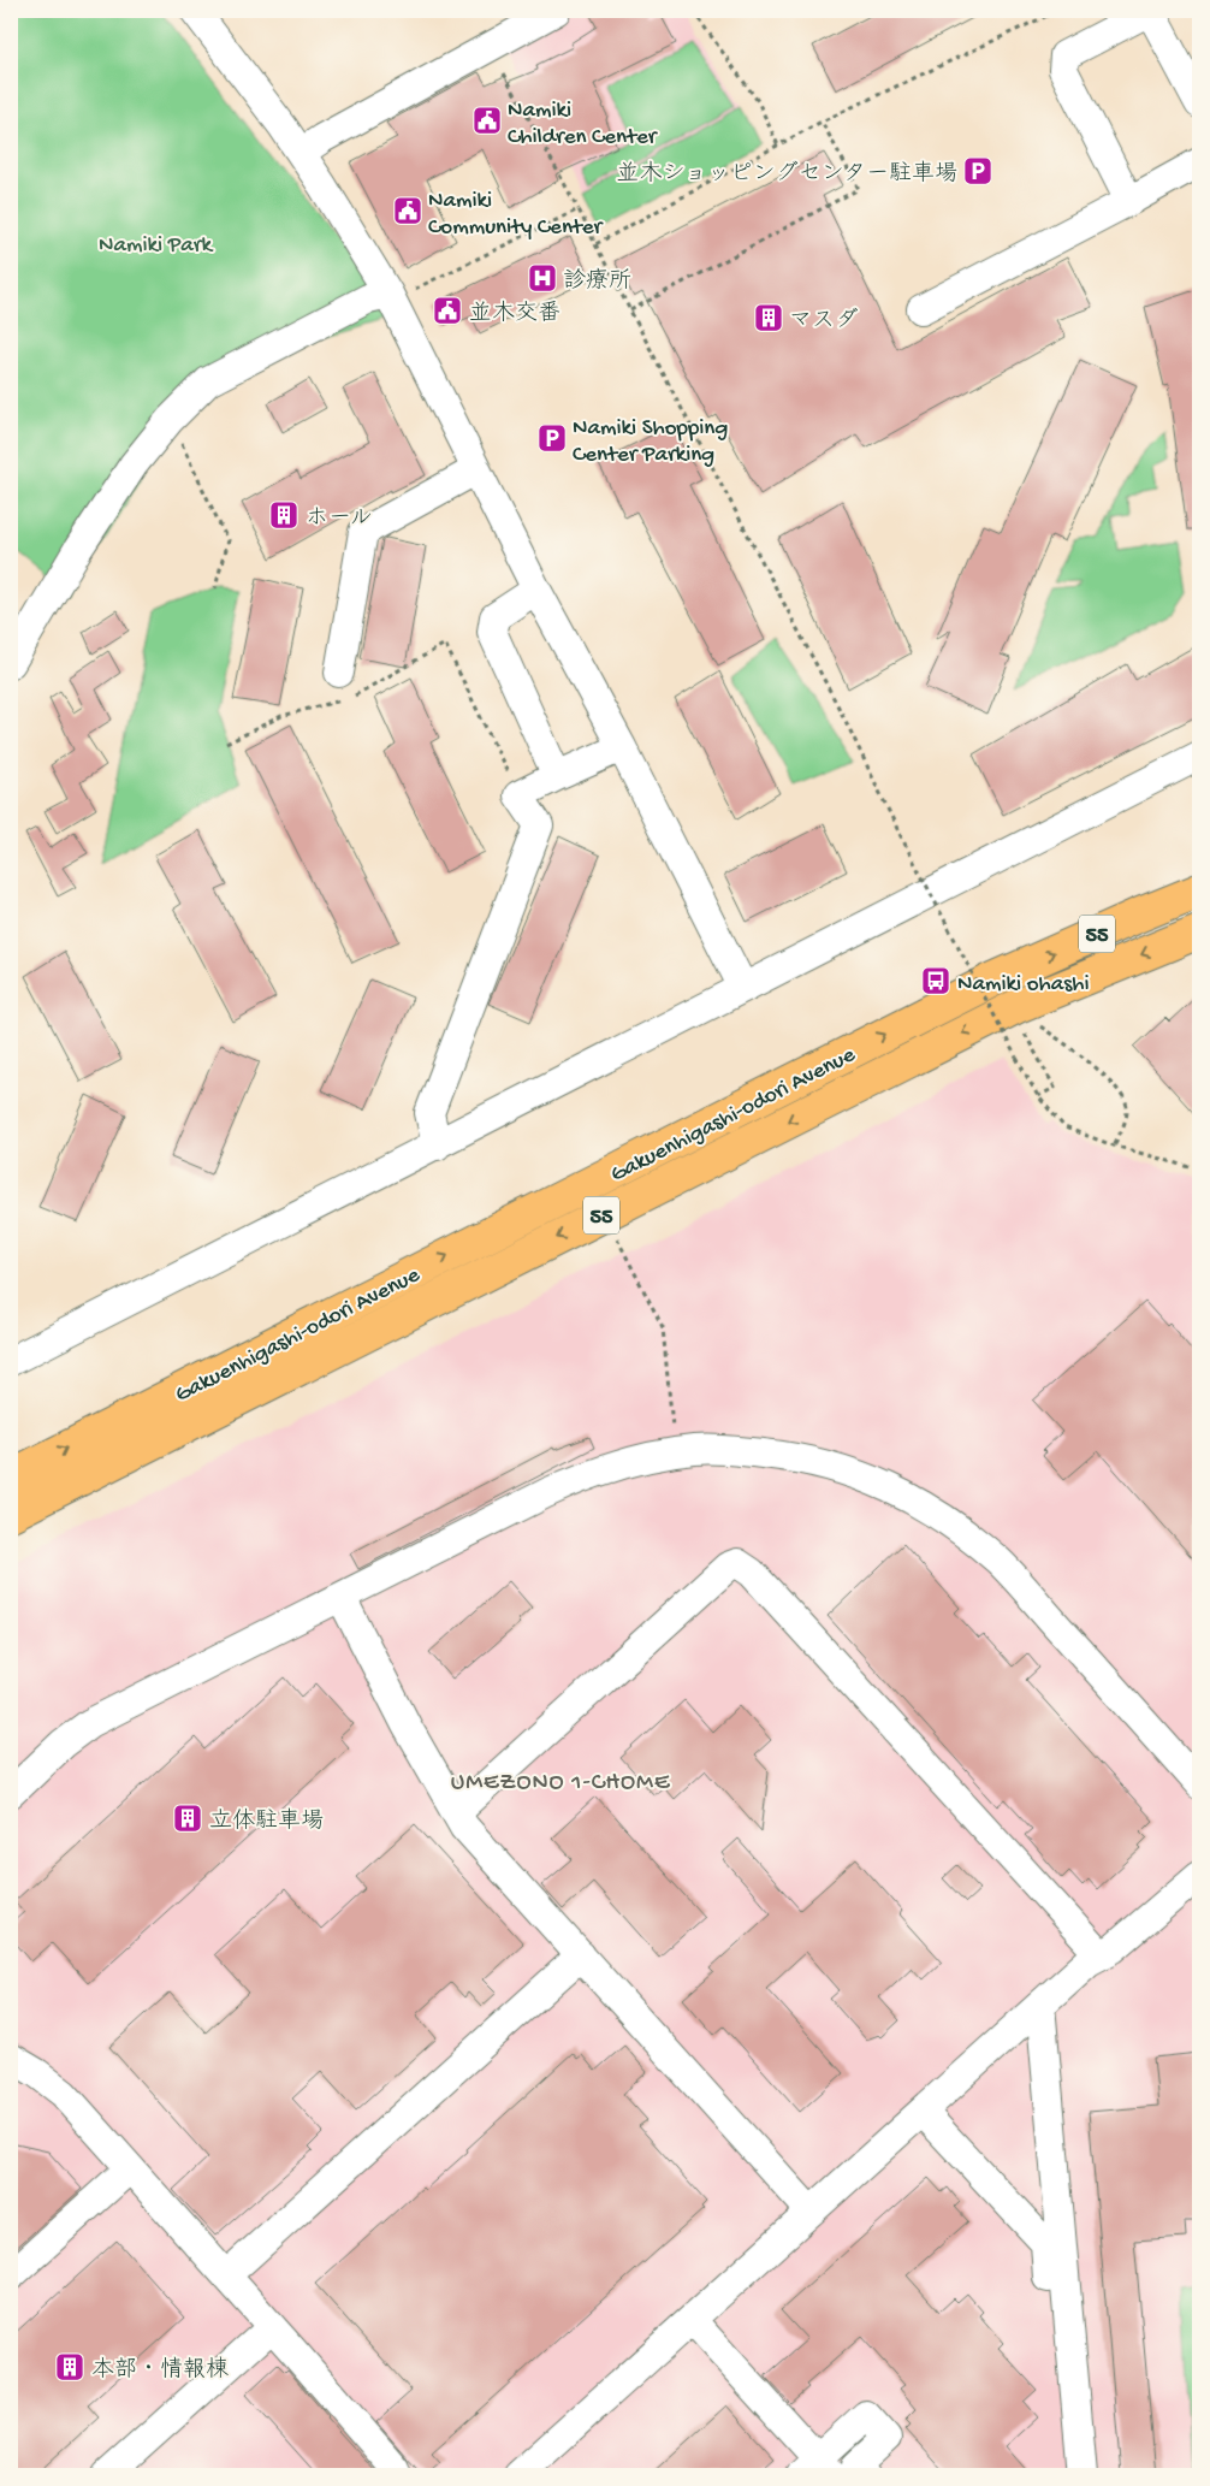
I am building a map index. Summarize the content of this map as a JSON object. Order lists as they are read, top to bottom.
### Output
{
  "streets": {
    "main road": ["55", "Gakuenhigashi-odori Avenue"]
  },
  "districts": ["UMEZONO 1-CHOME"],
  "parks": ["Namiki Park"],
  "places": {
    "public building": ["Namiki Children Center", "Namiki Community Center", "並木交番"],
    "parking": ["並木ショッピングセンター駐車場", "Namiki Shopping Center Parking"],
    "hospital": ["診療所"],
    "building": [
      "マスダ",
      "ホール",
      "立体駐車場",
      "本部・情報棟"
    ],
    "bus stop": ["Namiki ohashi"]
  }
}
